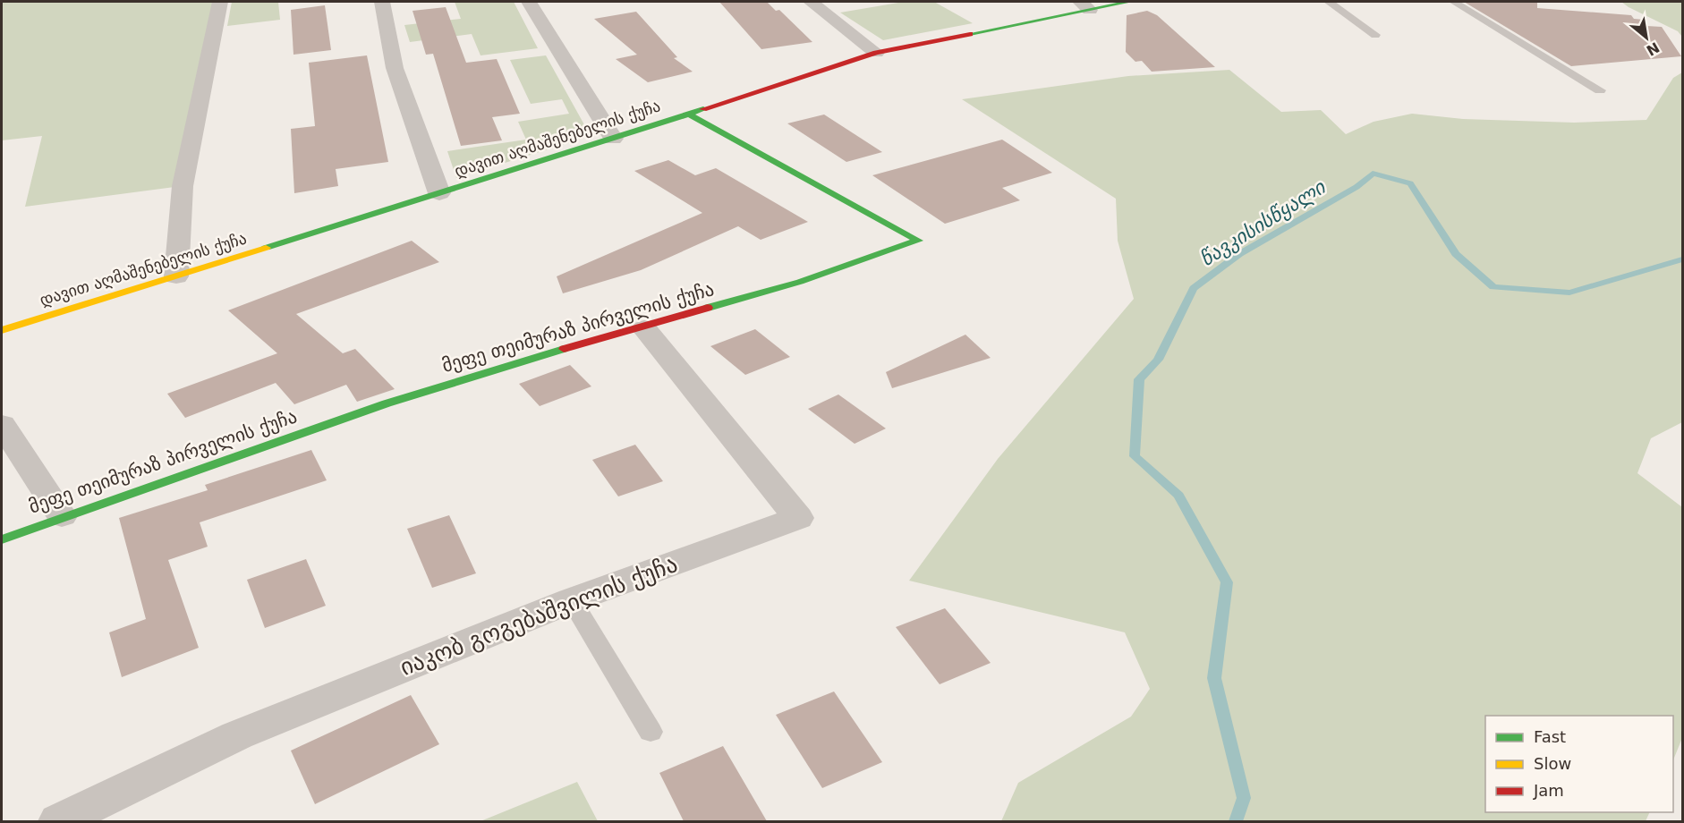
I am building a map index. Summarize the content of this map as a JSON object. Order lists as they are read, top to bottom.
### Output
{
  "streets": {
    "street": ["დავით აღმაშენებელის ქუჩა", "მეფე თეიმურაზ პირველის ქუჩა", "იაკობ გოგებაშვილის ქუჩა"]
  },
  "crossings": [
    ["დავით აღმაშენებელის ქუჩა", "მეფე თეიმურაზ პირველის ქუჩა"],
    ["მეფე თეიმურაზ პირველის ქუჩა", "იაკობ გოგებაშვილის ქუჩა"]
  ],
  "water": ["წავკისისწყალი"],
  "legend": ["Fast", "Slow", "Jam"],
  "north": "bottom right"
}
